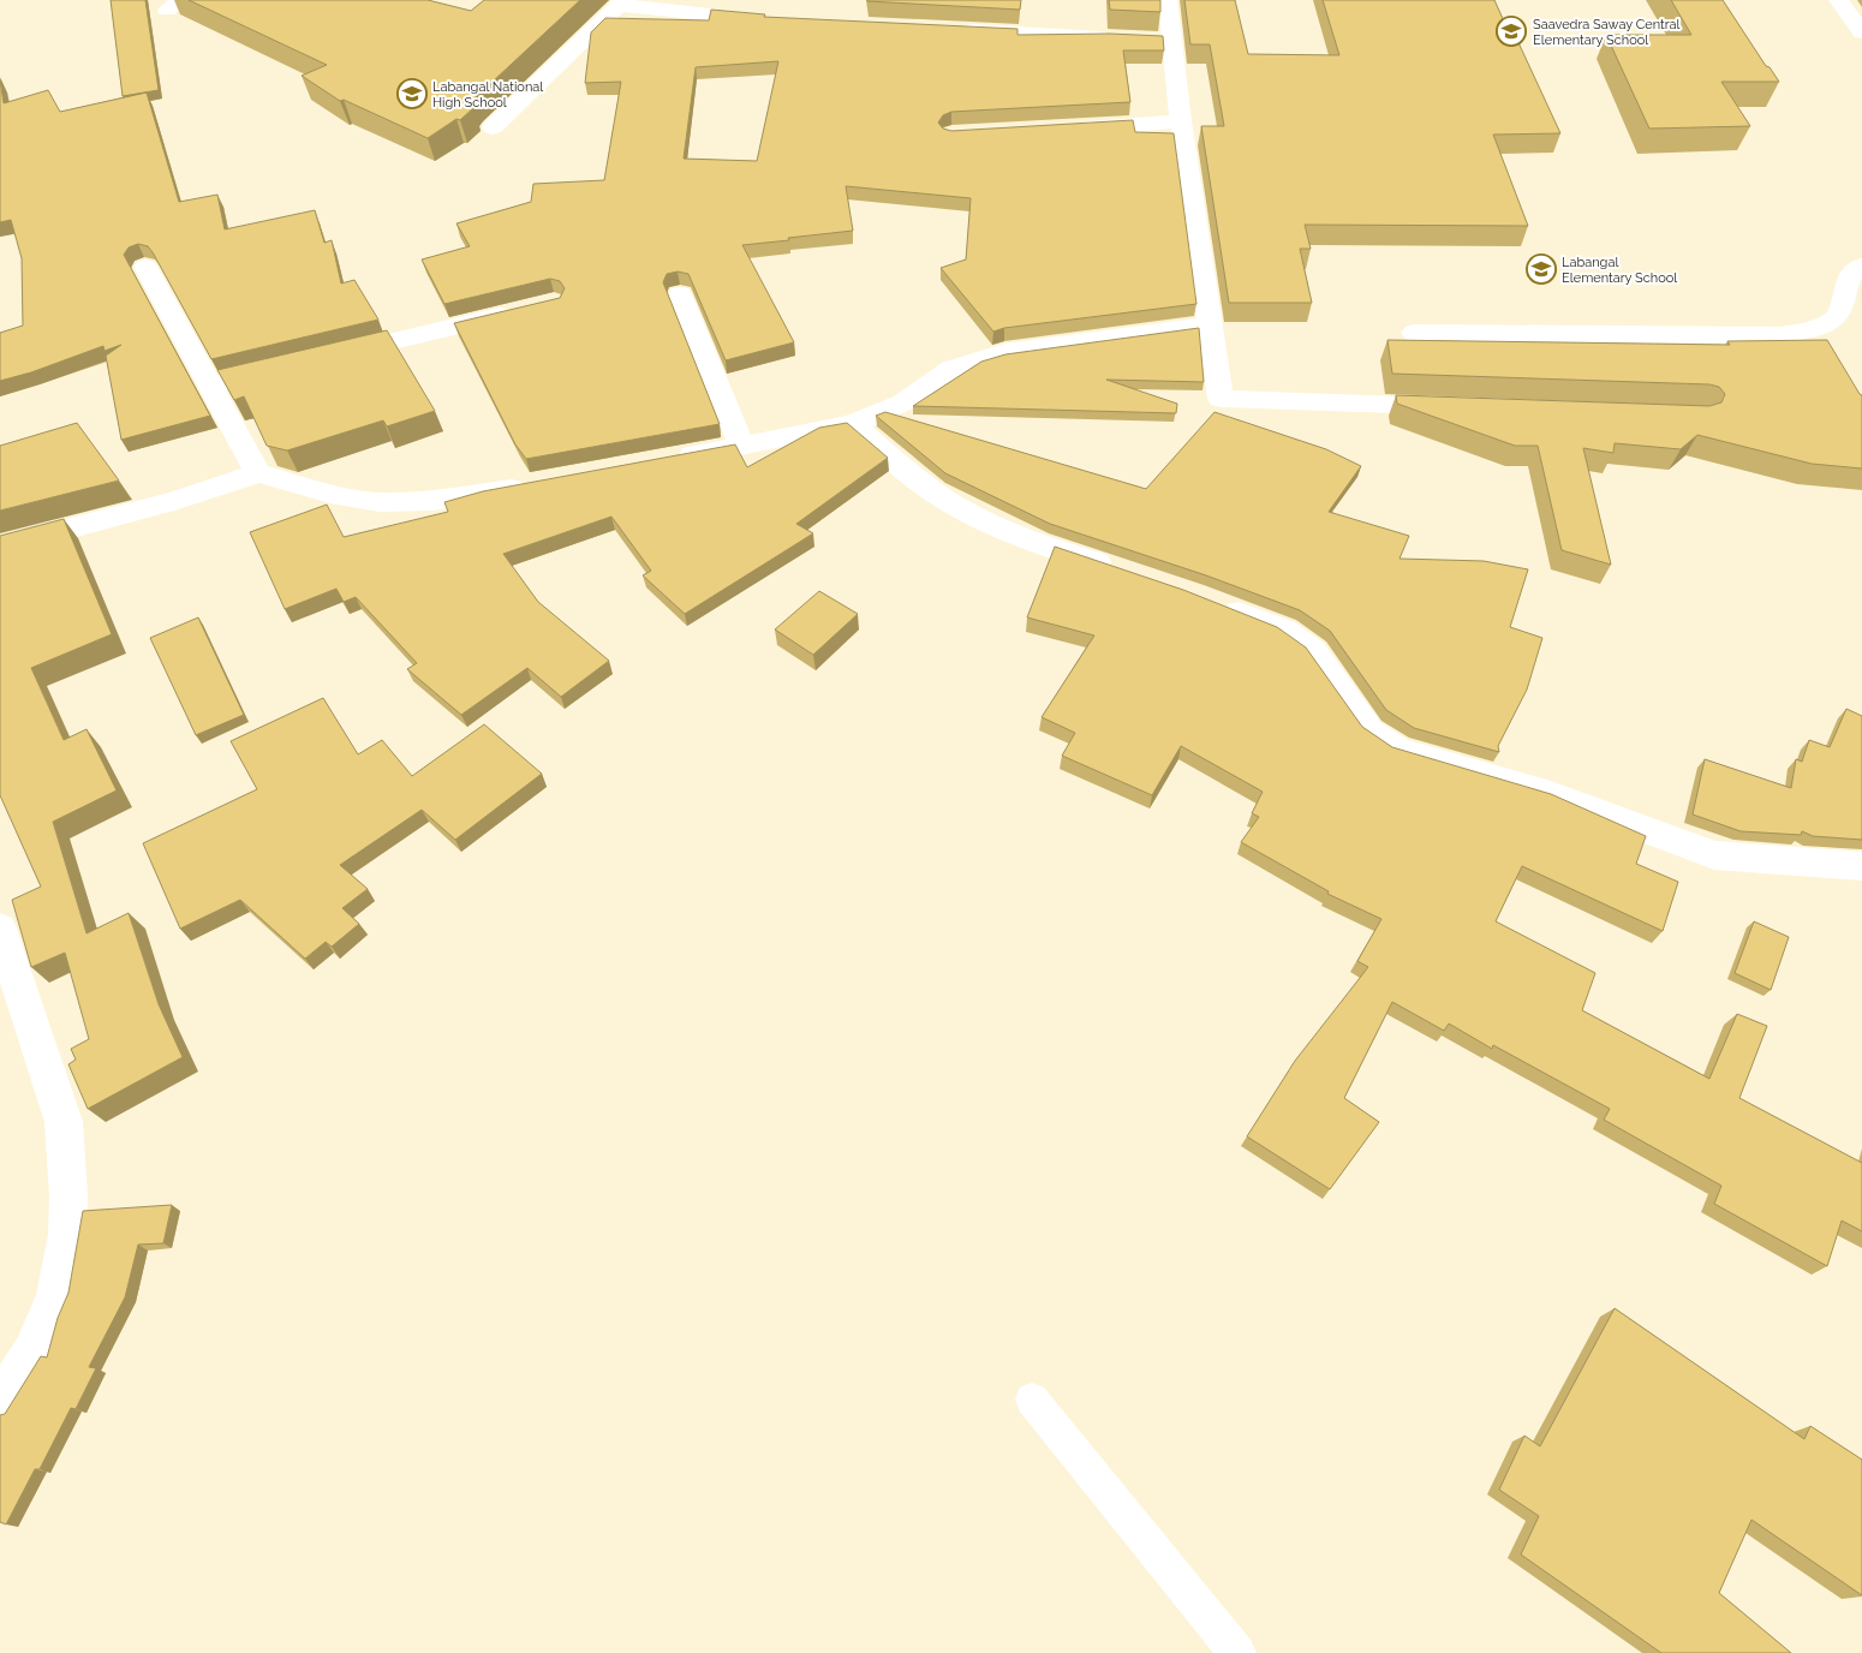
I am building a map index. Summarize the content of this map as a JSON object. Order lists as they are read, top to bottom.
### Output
{
  "places": {
    "school or university": ["Saavedra Saway Central Elementary School", "Labangal National High School", "Labangal Elementary School"]
  }
}
